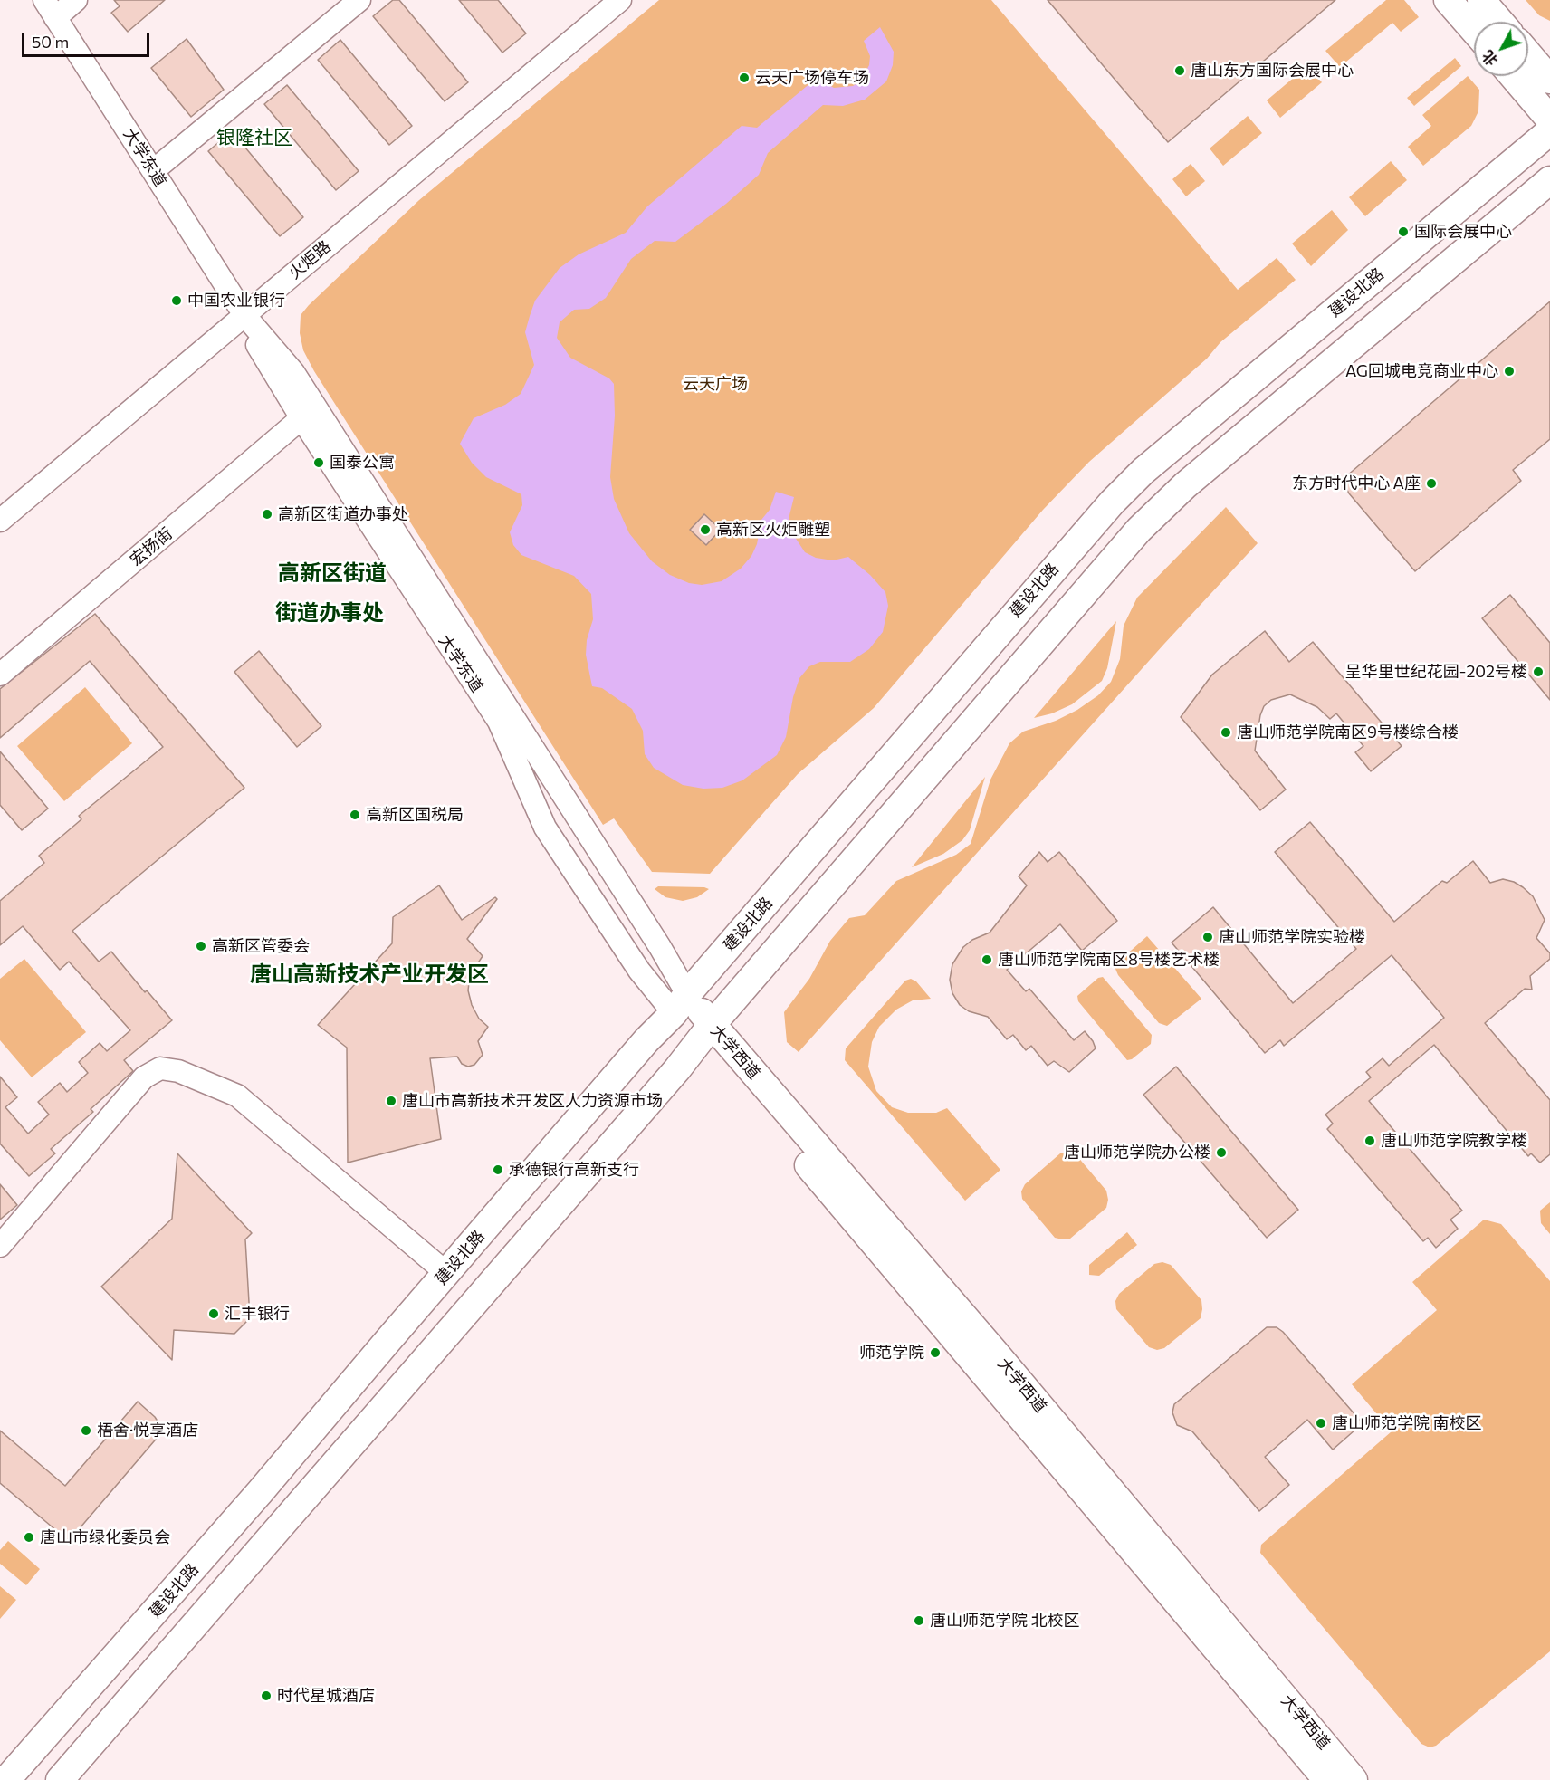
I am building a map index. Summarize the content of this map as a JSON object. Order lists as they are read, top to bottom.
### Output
{
  "streets": {
    "main road": ["建设北路", "大学西道"],
    "street": ["大学东道", "火炬路", "宏扬街"]
  },
  "crossings": [
    ["大学东道", "火炬路"],
    ["大学东道", "建设北路"],
    ["大学东道", "宏扬街"],
    ["大学东道", "大学西道"],
    ["建设北路", "大学西道"]
  ],
  "districts": [
    "银隆社区",
    "高新区街道",
    "街道办事处",
    "唐山高新技术产业开发区"
  ],
  "parks": ["云天广场"],
  "places": [
    "唐山东方国际会展中心",
    "云天广场停车场",
    "国际会展中心",
    "中国农业银行",
    "AG回城电竞商业中心",
    "国泰公寓",
    "东方时代中心 A座",
    "高新区街道办事处",
    "高新区火炬雕塑",
    "呈华里世纪花园-202号楼",
    "唐山师范学院南区9号楼综合楼",
    "高新区国税局",
    "唐山师范学院实验楼",
    "高新区管委会",
    "唐山师范学院南区8号楼艺术楼",
    "唐山市高新技术开发区人力资源市场",
    "唐山师范学院教学楼",
    "唐山师范学院办公楼",
    "承德银行高新支行",
    "汇丰银行",
    "师范学院",
    "唐山师范学院 南校区",
    "梧舍·悦享酒店",
    "唐山市绿化委员会",
    "唐山师范学院 北校区",
    "时代星城酒店"
  ],
  "scale_bar": "50 m",
  "north": "bottom left"
}
